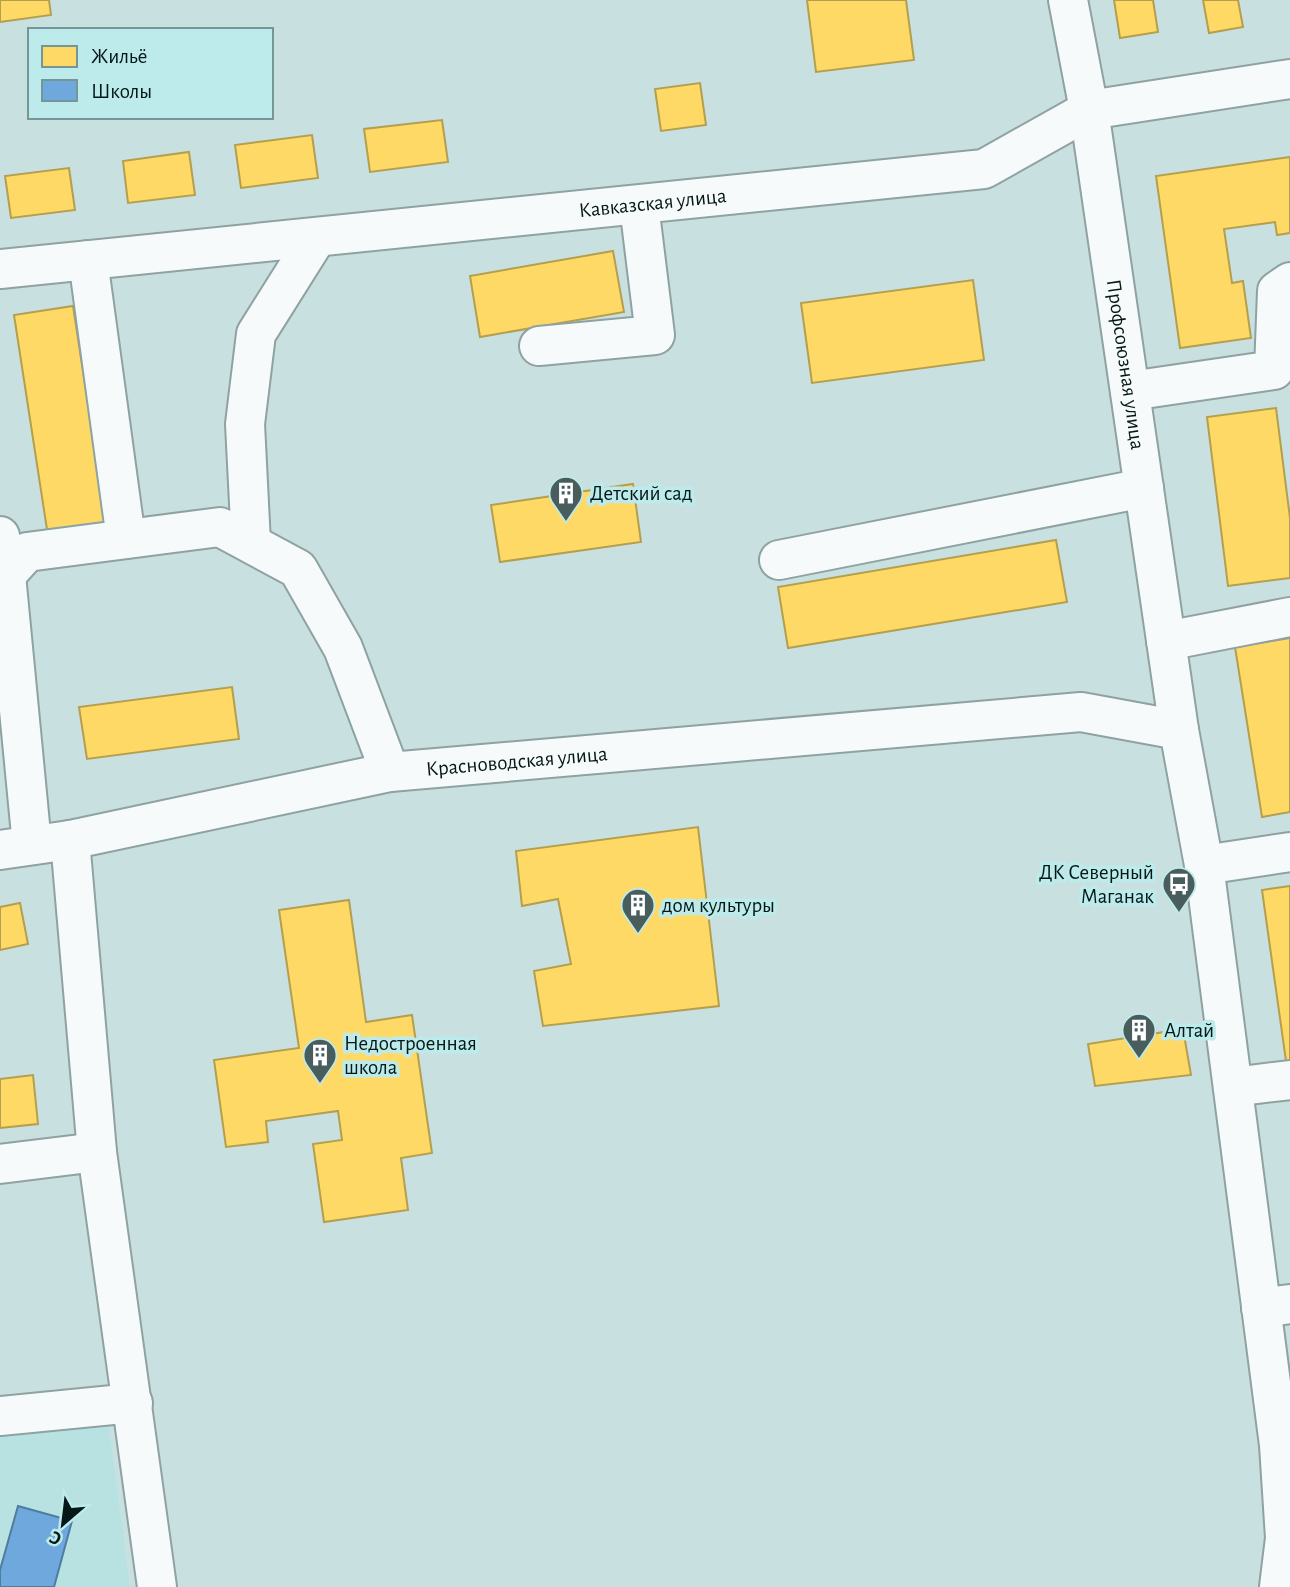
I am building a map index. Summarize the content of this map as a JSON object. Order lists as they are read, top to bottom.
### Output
{
  "streets": {
    "street": ["Кавказская улица", "Профсоюзная улица", "Красноводская улица"]
  },
  "crossings": [
    ["Кавказская улица", "Профсоюзная улица"],
    ["Профсоюзная улица", "Красноводская улица"]
  ],
  "places": {
    "building": [
      "Детский сад",
      "дом культуры",
      "Алтай",
      "Недостроенная школа"
    ],
    "bus stop": ["ДК Северный Маганак"]
  },
  "legend": ["Жильё", "Школы"],
  "north": "bottom left"
}
